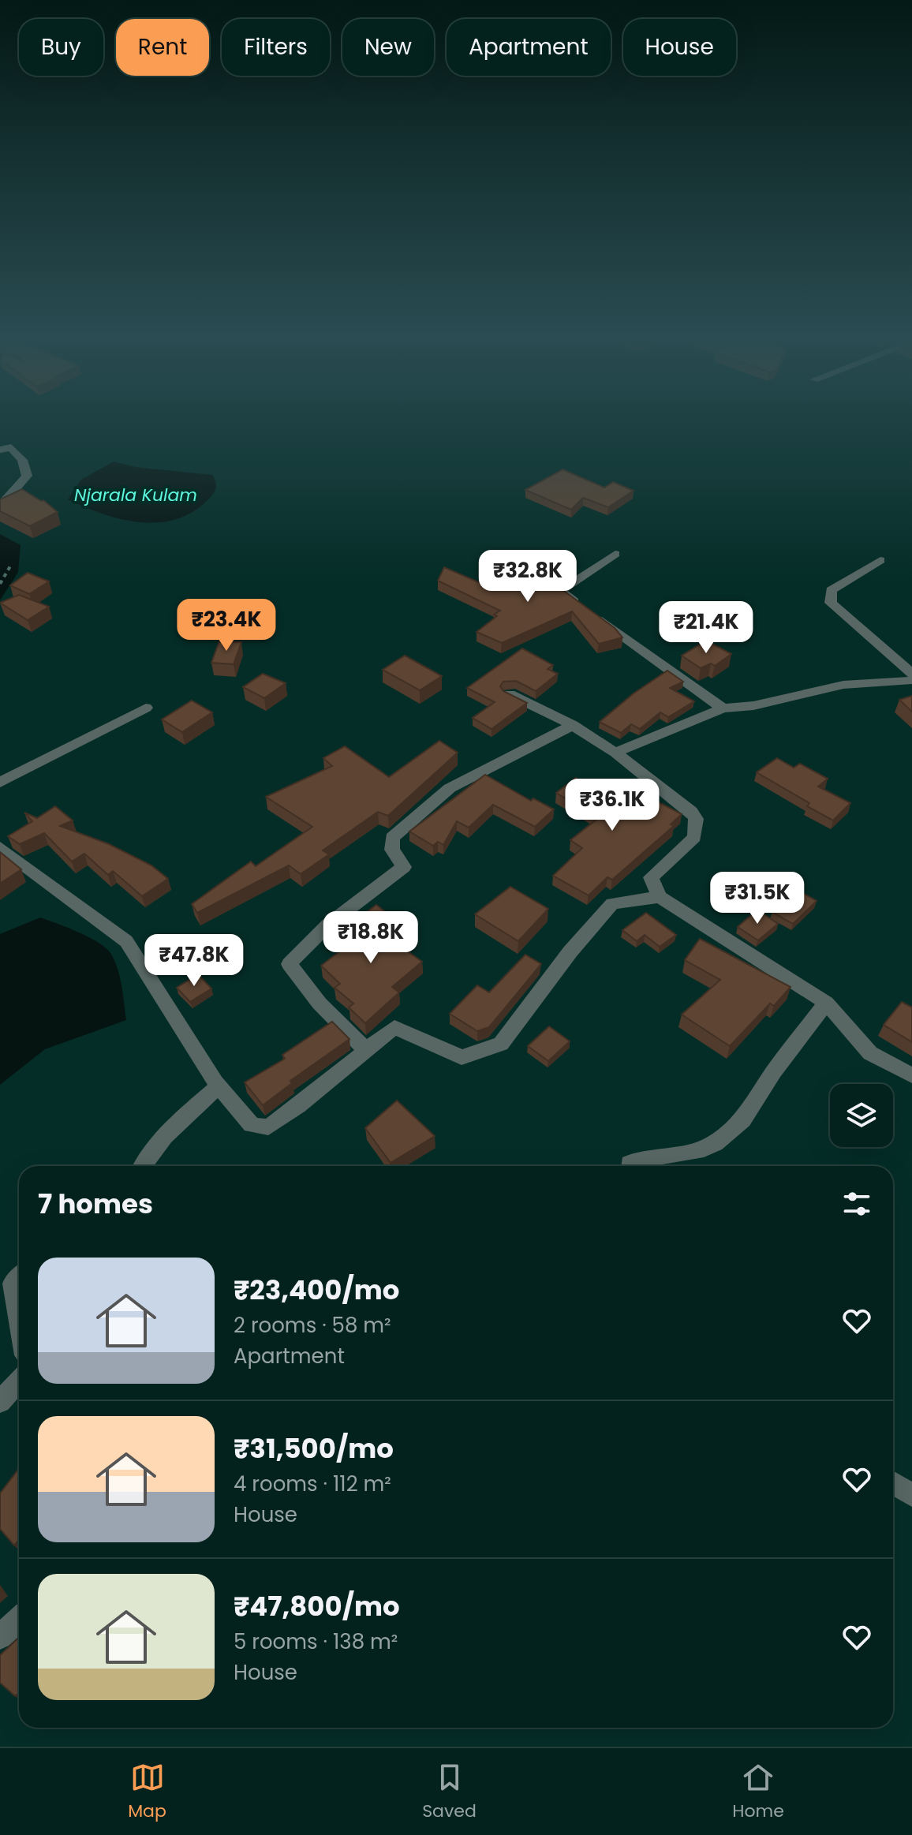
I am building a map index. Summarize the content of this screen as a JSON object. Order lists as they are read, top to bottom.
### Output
{
  "water": ["Njarala Kulam"],
  "page": {
    "chip": [
      "Buy",
      "Rent",
      "Filters",
      "New",
      "Apartment",
      "House"
    ],
    "price": [
      "₹32.8K",
      "₹23.4K",
      "₹21.4K",
      "₹36.1K",
      "₹31.5K",
      "₹18.8K",
      "₹47.8K"
    ],
    "heading": "7 homes",
    "list": [
      {
        "name": "₹23,400/mo",
        "note": "2 rooms · 58 m² · Apartment"
      },
      {
        "name": "₹31,500/mo",
        "note": "4 rooms · 112 m² · House"
      },
      {
        "name": "₹47,800/mo",
        "note": "5 rooms · 138 m² · House"
      }
    ],
    "tabs": ["Map", "Saved", "Home"]
  }
}
